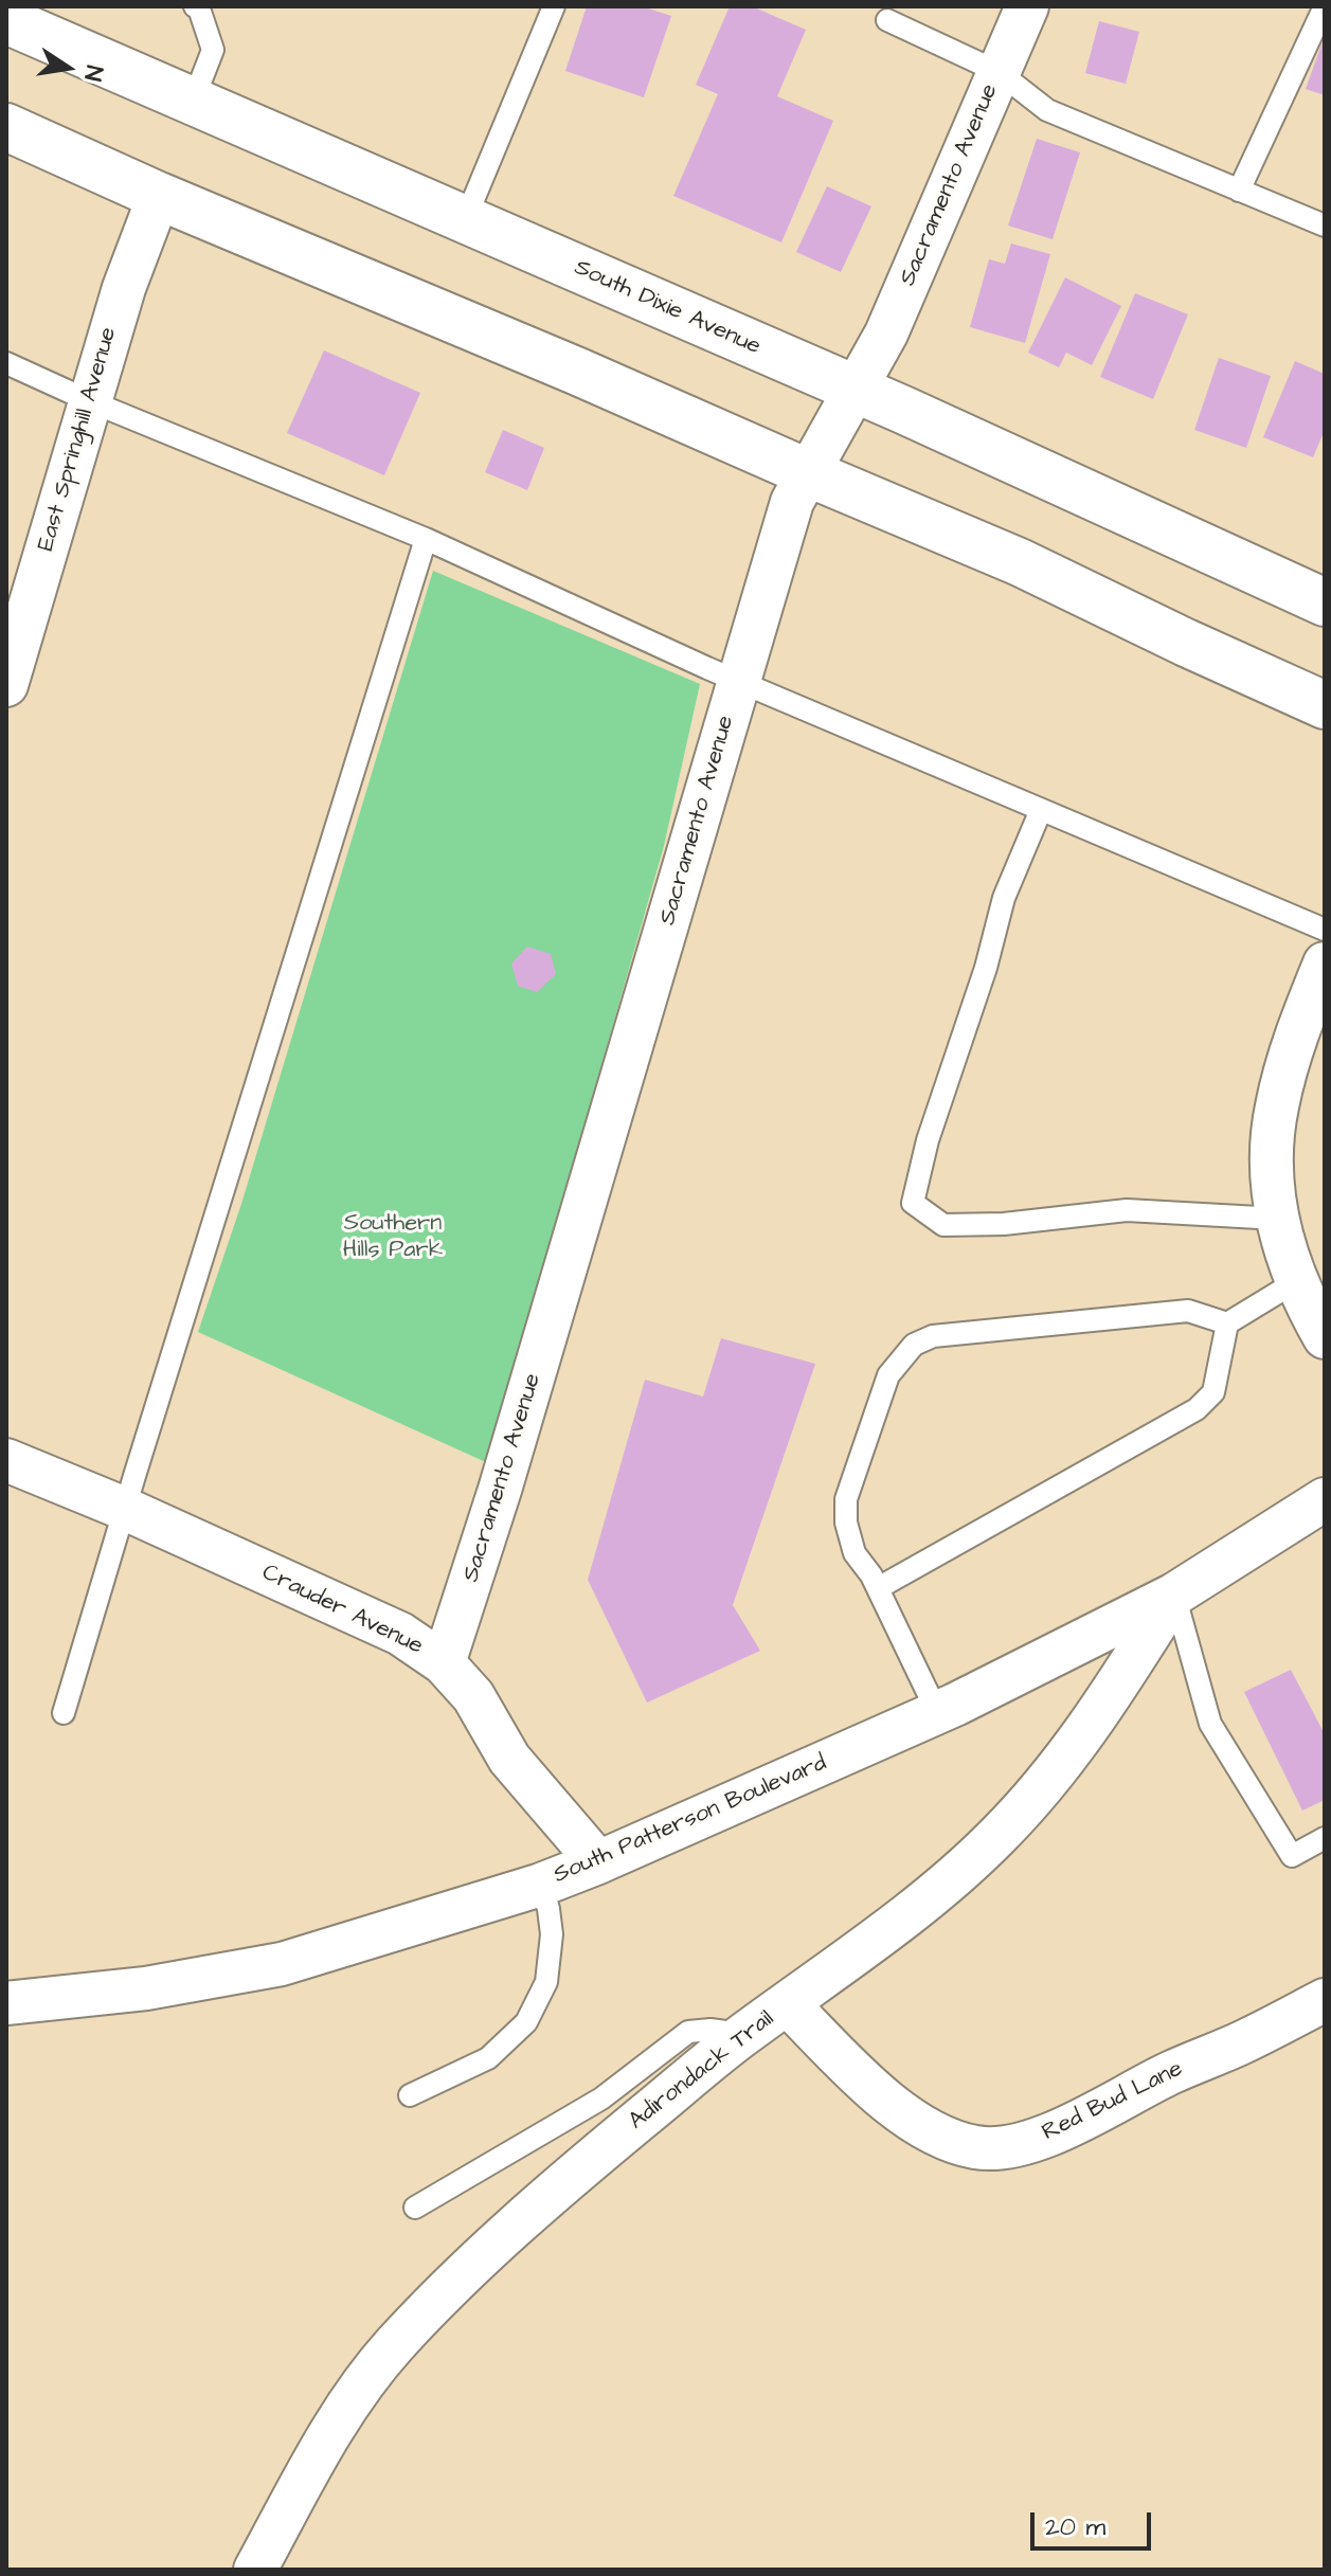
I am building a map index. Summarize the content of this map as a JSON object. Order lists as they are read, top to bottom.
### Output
{
  "streets": {
    "main road": ["South Dixie Avenue"],
    "street": [
      "Sacramento Avenue",
      "East Springhill Avenue",
      "Crauder Avenue",
      "South Patterson Boulevard",
      "Adirondack Trail",
      "Red Bud Lane"
    ]
  },
  "crossings": [
    ["Sacramento Avenue", "South Dixie Avenue"],
    ["Sacramento Avenue", "Crauder Avenue"],
    ["Crauder Avenue", "South Patterson Boulevard"],
    ["South Patterson Boulevard", "Adirondack Trail"],
    ["Adirondack Trail", "Red Bud Lane"]
  ],
  "parks": ["Southern Hills Park"],
  "scale_bar": "20 m",
  "north": "right"
}
